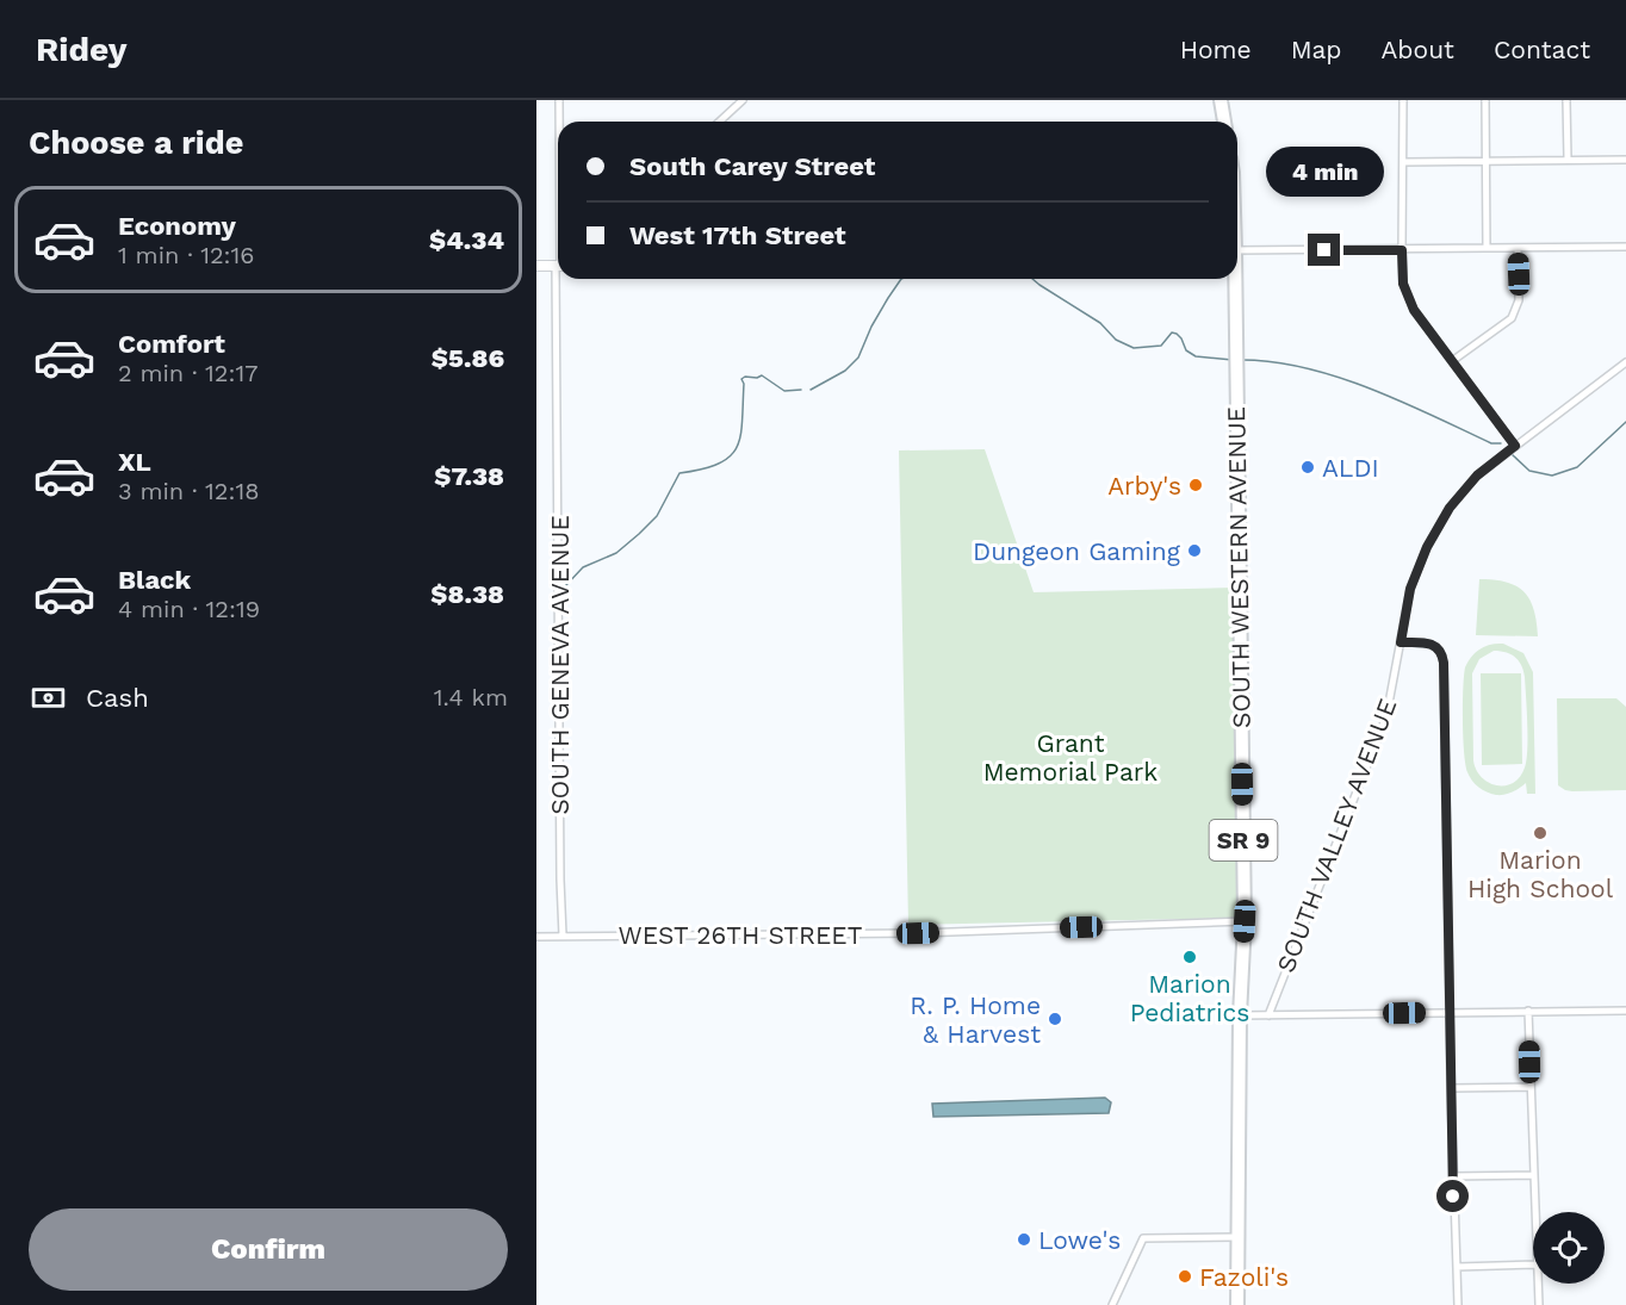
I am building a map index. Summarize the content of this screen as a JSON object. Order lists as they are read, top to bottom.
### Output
{
  "streets": {
    "highway": ["SOUTH WESTERN AVENUE", "SR 9"],
    "street": ["SOUTH GENEVA AVENUE", "SOUTH VALLEY AVENUE", "WEST 26TH STREET"]
  },
  "crossings": [
    ["SOUTH WESTERN AVENUE", "WEST 26TH STREET"],
    ["SOUTH GENEVA AVENUE", "WEST 26TH STREET"]
  ],
  "parks": ["Grant Memorial Park"],
  "places": [
    "ALDI",
    "Arby's",
    "Dungeon Gaming",
    "Marion High School",
    "Marion Pediatrics",
    "R. P. Home & Harvest",
    "Lowe's",
    "Fazoli's"
  ],
  "page": {
    "header": "Ridey",
    "nav": [
      "Home",
      "Map",
      "About",
      "Contact"
    ],
    "heading": "Choose a ride",
    "banner": ["South Carey Street", "West 17th Street"],
    "bubble": "4 min",
    "list": [
      {
        "name": "Economy",
        "note": "1 min · 12:16",
        "value": "$4.34"
      },
      {
        "name": "Comfort",
        "note": "2 min · 12:17",
        "value": "$5.86"
      },
      {
        "name": "XL",
        "note": "3 min · 12:18",
        "value": "$7.38"
      },
      {
        "name": "Black",
        "note": "4 min · 12:19",
        "value": "$8.38"
      }
    ],
    "pay": ["Cash", "1.4 km"],
    "buttons": "Confirm"
  }
}
